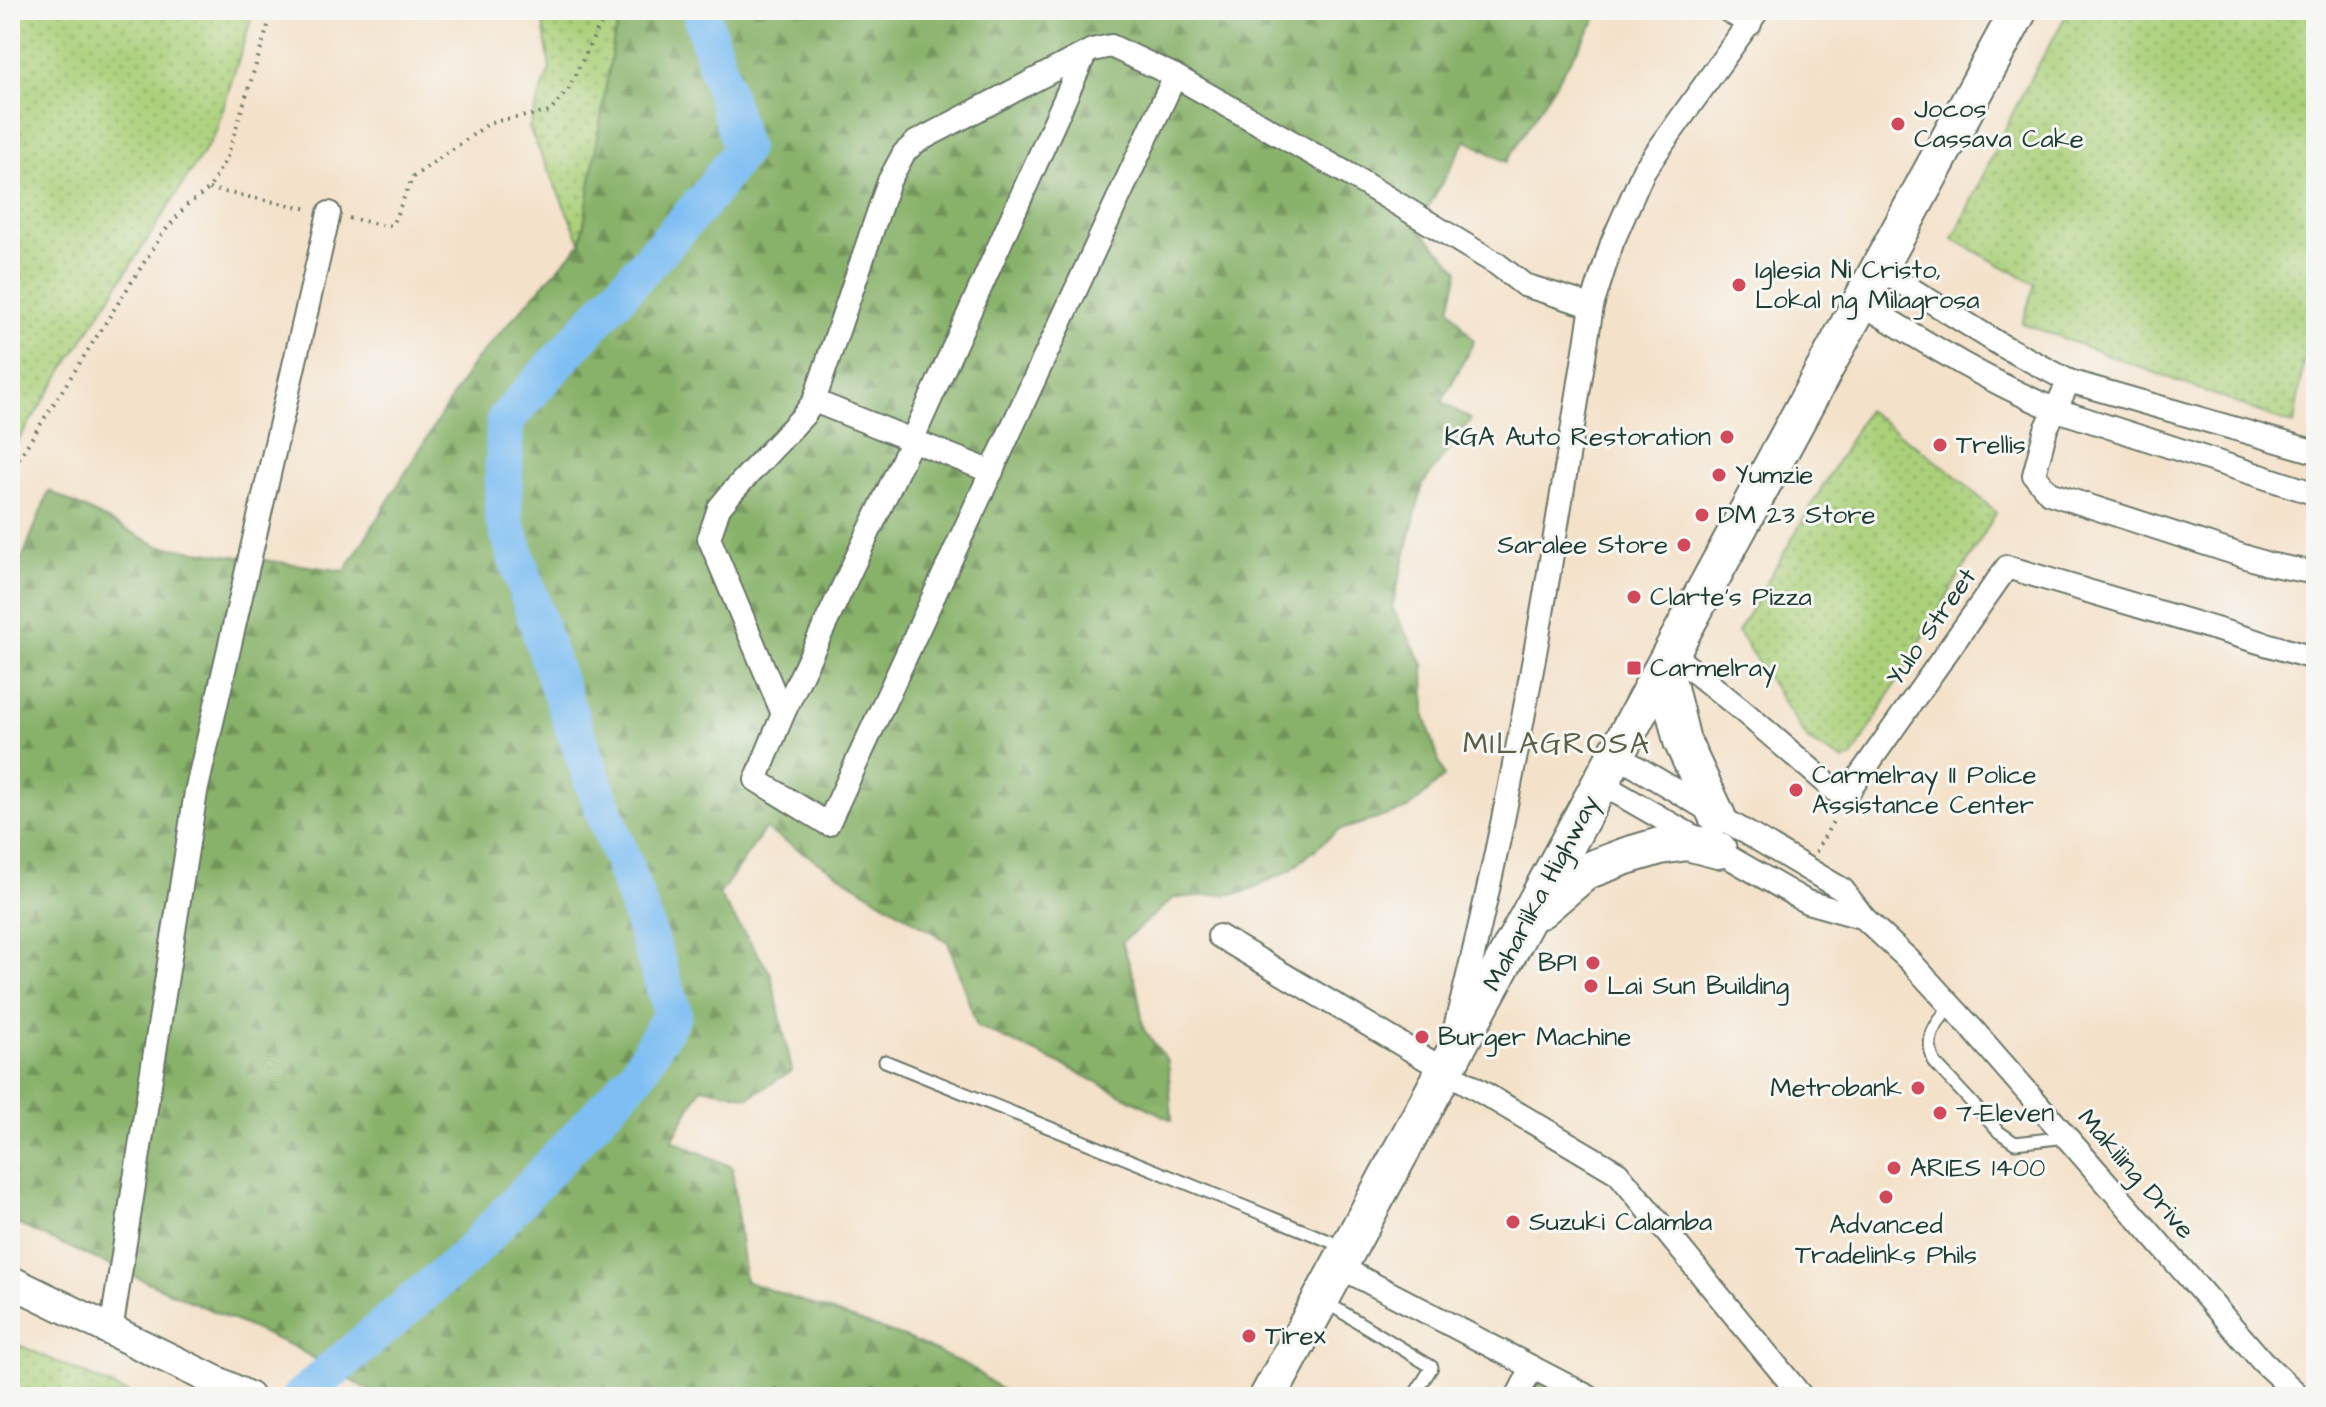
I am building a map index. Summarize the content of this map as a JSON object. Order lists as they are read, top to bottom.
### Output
{
  "streets": {
    "highway": ["Maharlika Highway"],
    "street": ["Yulo Street", "Makiling Drive"]
  },
  "crossings": [
    ["Maharlika Highway", "Makiling Drive"]
  ],
  "districts": ["MILAGROSA"],
  "places": {
    "other": [
      "Jocos Cassava Cake",
      "Iglesia Ni Cristo, Lokal ng Milagrosa",
      "KGA Auto Restoration",
      "Trellis",
      "Yumzie",
      "DM 23 Store",
      "Saralee Store",
      "Clarte's Pizza",
      "Carmelray II Police Assistance Center",
      "BPI",
      "Lai Sun Building",
      "Burger Machine",
      "Metrobank",
      "7-Eleven",
      "ARIES 1400",
      "Advanced Tradelinks Phils",
      "Suzuki Calamba",
      "Tirex"
    ],
    "transit": ["Carmelray"]
  }
}
